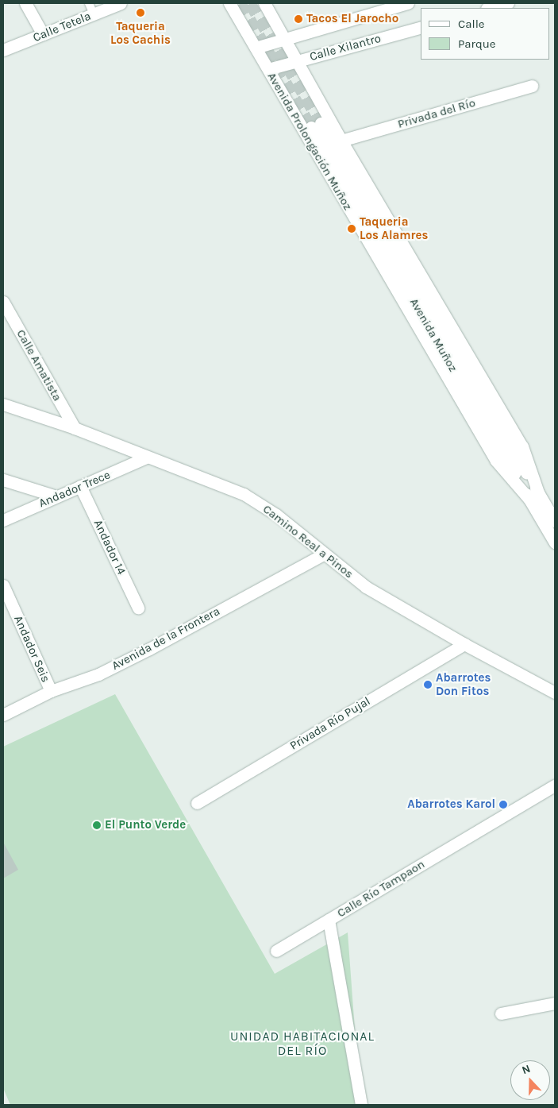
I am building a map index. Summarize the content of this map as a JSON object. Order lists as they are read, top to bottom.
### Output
{
  "streets": {
    "street": [
      "Calle Tetela",
      "Calle Xilantro",
      "Privada del Río",
      "Avenida Prolongación Muñoz",
      "Avenida Muñoz",
      "Calle Amatista",
      "Andador Trece",
      "Camino Real a Pinos",
      "Andador 14",
      "Avenida de la Frontera",
      "Andador Seis",
      "Privada Río Pujal",
      "Calle Río Tampaon"
    ]
  },
  "crossings": [
    ["Calle Xilantro", "Avenida Prolongación Muñoz"],
    ["Avenida Prolongación Muñoz", "Avenida Muñoz"],
    ["Calle Amatista", "Camino Real a Pinos"],
    ["Andador Trece", "Camino Real a Pinos"],
    ["Andador Trece", "Andador 14"],
    ["Camino Real a Pinos", "Avenida de la Frontera"],
    ["Camino Real a Pinos", "Privada Río Pujal"],
    ["Avenida de la Frontera", "Andador Seis"]
  ],
  "districts": ["UNIDAD HABITACIONAL DEL RÍO"],
  "places": [
    "Taqueria Los Cachis",
    "Tacos El Jarocho",
    "Taqueria Los Alamres",
    "Abarrotes Don Fitos",
    "Abarrotes Karol",
    "El Punto Verde"
  ],
  "legend": ["Calle", "Parque"],
  "north": "top"
}
